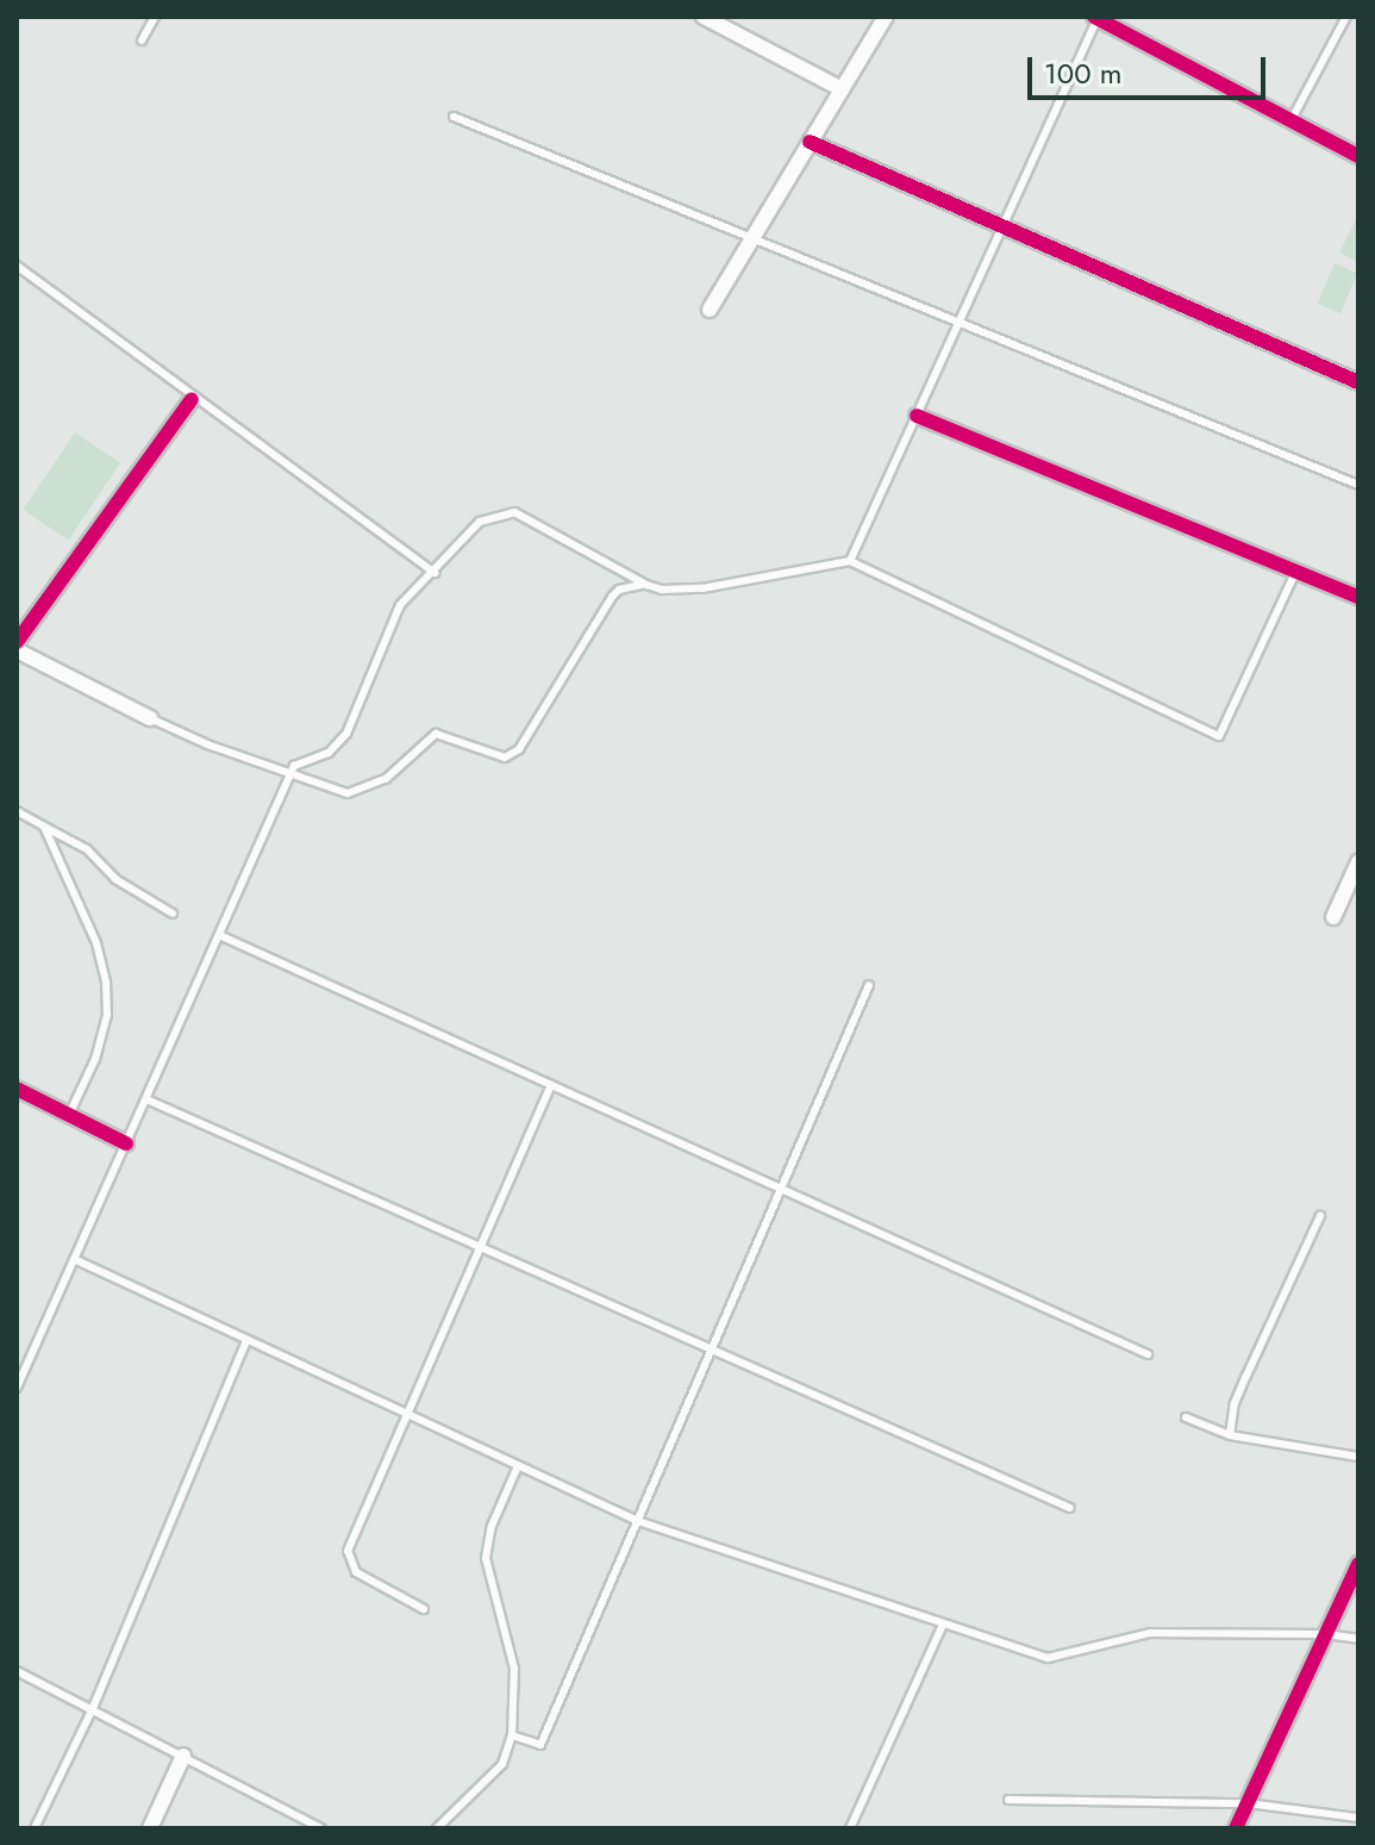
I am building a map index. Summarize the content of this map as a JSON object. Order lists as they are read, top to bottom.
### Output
{
  "scale_bar": "100 m"
}
